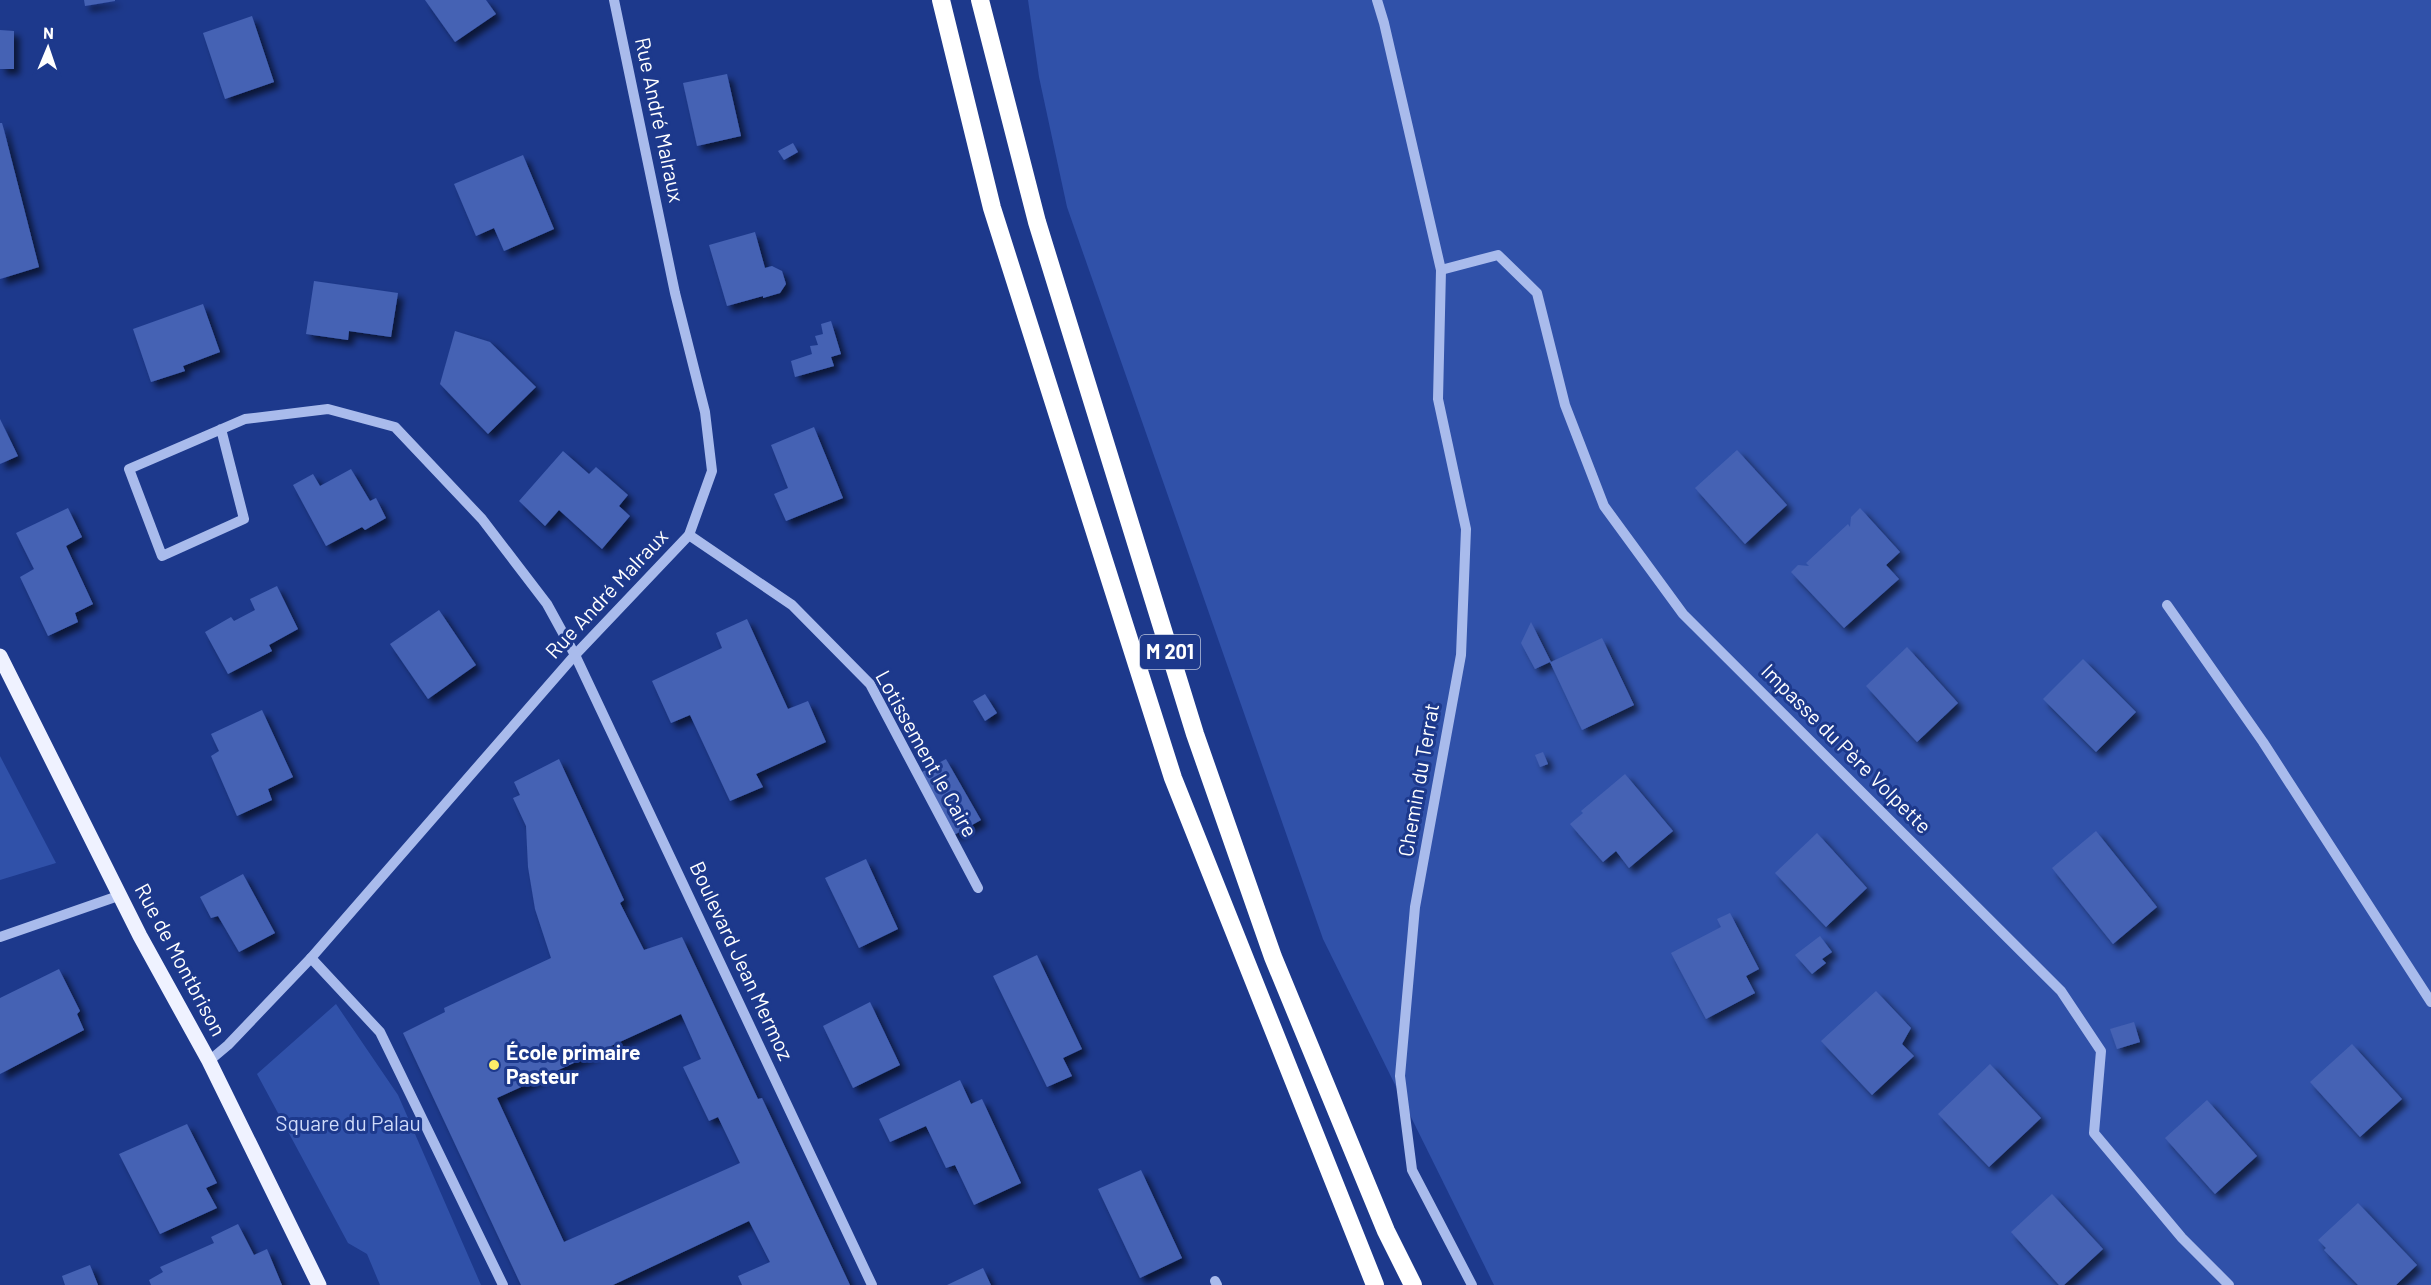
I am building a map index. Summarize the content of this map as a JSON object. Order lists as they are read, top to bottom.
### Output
{
  "streets": {
    "highway": ["M 201"],
    "main road": ["Rue de Montbrison"],
    "street": [
      "Rue André Malraux",
      "Impasse du Père Volpette",
      "Lotissement le Caire",
      "Chemin du Terrat",
      "Boulevard Jean Mermoz"
    ]
  },
  "crossings": [
    ["Rue André Malraux", "Lotissement le Caire"],
    ["Rue André Malraux", "Rue de Montbrison"],
    ["Rue André Malraux", "Boulevard Jean Mermoz"],
    ["Impasse du Père Volpette", "Chemin du Terrat"]
  ],
  "parks": ["Square du Palau"],
  "places": ["École primaire Pasteur"],
  "north": "top"
}
